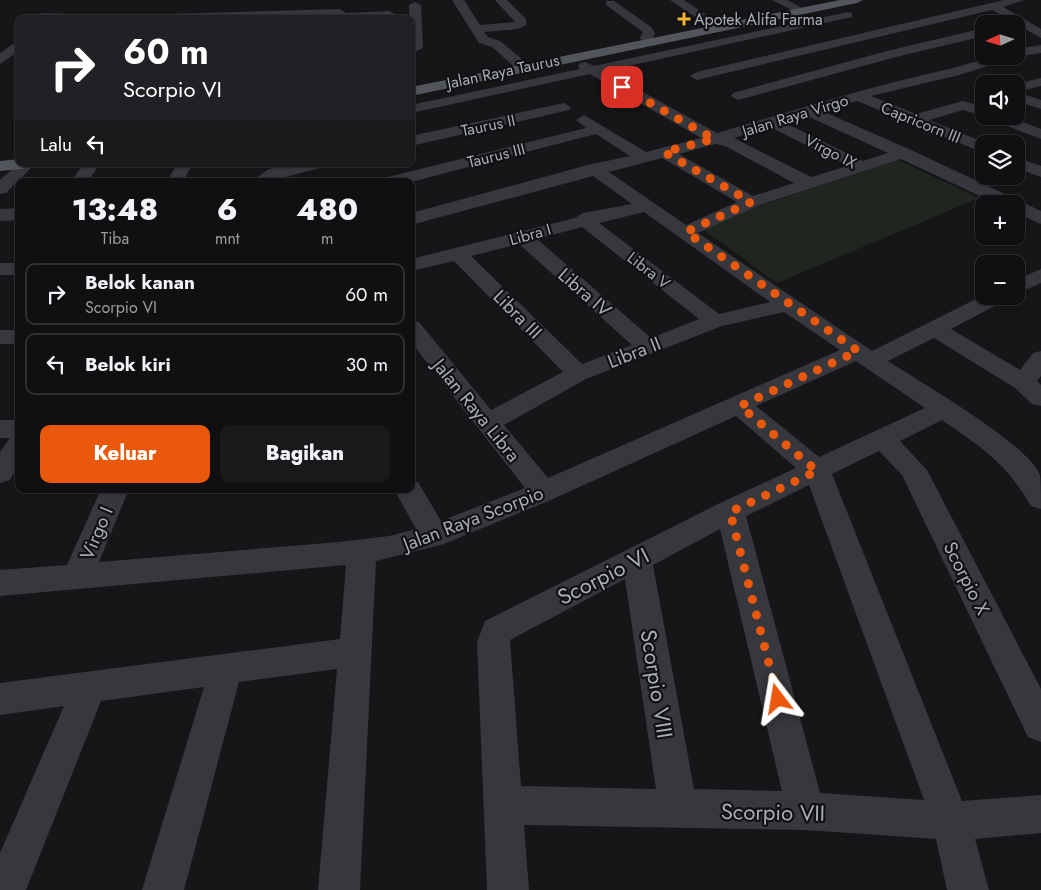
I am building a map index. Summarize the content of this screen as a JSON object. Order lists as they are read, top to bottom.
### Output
{
  "streets": {
    "street": [
      "Jalan Raya Taurus",
      "Jalan Raya Virgo",
      "Capricorn III",
      "Taurus II",
      "Virgo IX",
      "Taurus III",
      "Libra I",
      "Libra V",
      "Libra IV",
      "Libra III",
      "Libra II",
      "Jalan Raya Libra",
      "Jalan Raya Scorpio",
      "Virgo I",
      "Scorpio VI",
      "Scorpio X",
      "Scorpio VIII",
      "Scorpio VII"
    ]
  },
  "crossings": [
    ["Jalan Raya Taurus", "Virgo IX"],
    ["Jalan Raya Virgo", "Capricorn III"],
    ["Jalan Raya Virgo", "Virgo IX"],
    ["Taurus II", "Taurus III"],
    ["Libra I", "Libra V"],
    ["Libra I", "Libra IV"],
    ["Libra I", "Libra III"],
    ["Libra V", "Libra II"],
    ["Libra IV", "Libra II"],
    ["Libra III", "Libra II"],
    ["Libra II", "Jalan Raya Libra"],
    ["Jalan Raya Libra", "Jalan Raya Scorpio"],
    ["Jalan Raya Scorpio", "Virgo I"],
    ["Scorpio VI", "Scorpio X"],
    ["Scorpio VI", "Scorpio VIII"],
    ["Scorpio VI", "Scorpio VII"],
    ["Scorpio VIII", "Scorpio VII"]
  ],
  "places": {
    "health": ["Apotek Alifa Farma"]
  },
  "north": "left",
  "page": {
    "map_buttons": ["+", "−"],
    "turn": ["60 m", "Scorpio VI"],
    "then": "Lalu",
    "eta": [
      "13:48",
      "Tiba",
      "6",
      "mnt",
      "480",
      "m"
    ],
    "list": [
      {
        "name": "Belok kanan",
        "note": "Scorpio VI",
        "value": "60 m"
      },
      {
        "name": "Belok kiri",
        "value": "30 m"
      }
    ],
    "buttons": ["Keluar", "Bagikan"]
  }
}
